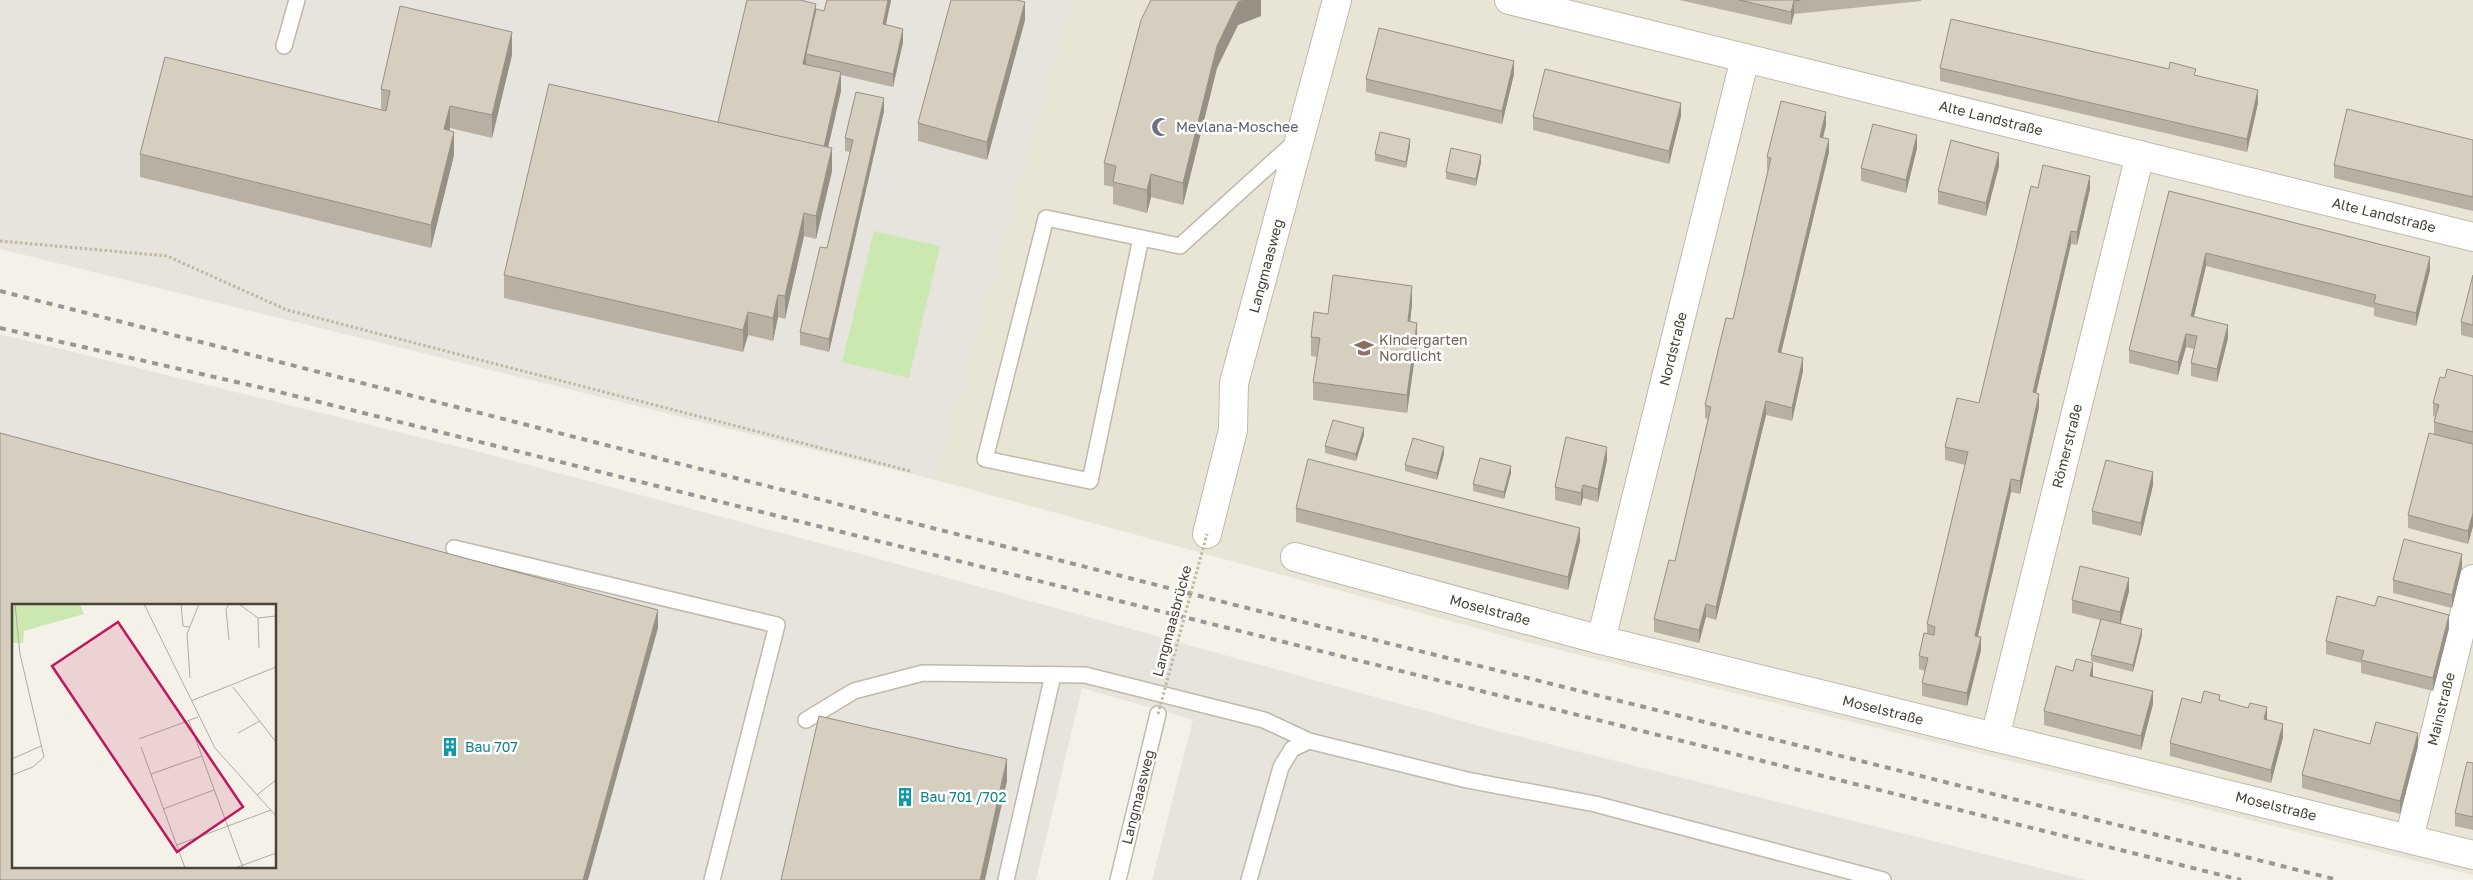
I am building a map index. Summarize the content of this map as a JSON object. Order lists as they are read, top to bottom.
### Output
{
  "streets": {
    "street": [
      "Alte Landstraße",
      "Langmaasweg",
      "Nordstraße",
      "Römerstraße",
      "Moselstraße",
      "Mainstraße"
    ],
    "path": ["Langmaasbrücke"]
  },
  "crossings": [
    ["Alte Landstraße", "Nordstraße"],
    ["Alte Landstraße", "Römerstraße"],
    ["Langmaasweg", "Langmaasbrücke"],
    ["Nordstraße", "Moselstraße"],
    ["Römerstraße", "Moselstraße"],
    ["Moselstraße", "Mainstraße"]
  ],
  "places": {
    "mosque": ["Mevlana-Moschee"],
    "school or university": ["Kindergarten Nordlicht"],
    "building": ["Bau 707", "Bau 701 /702"]
  }
}
